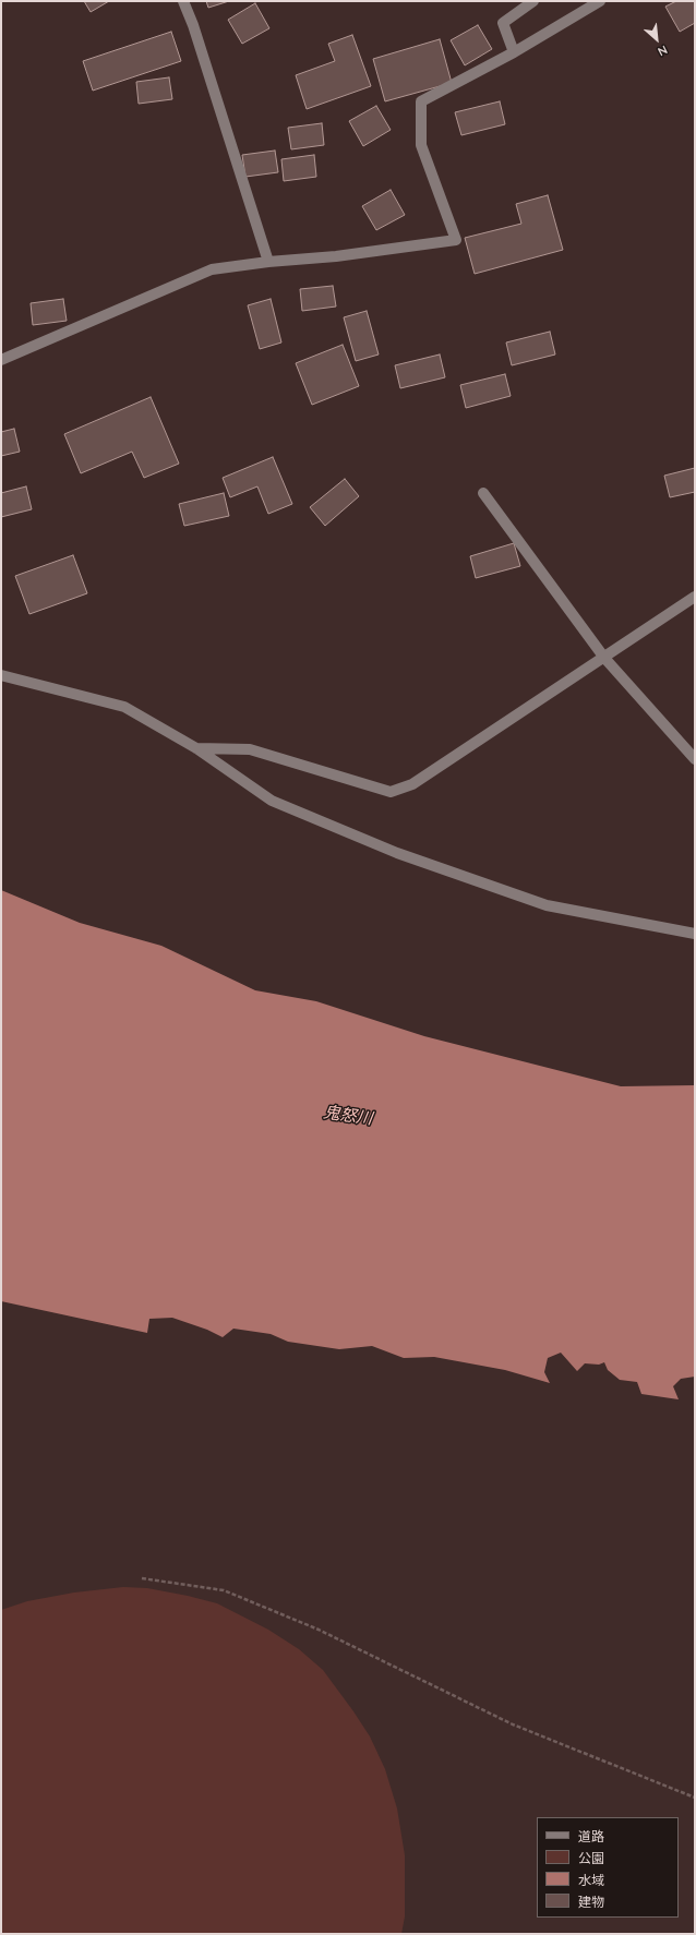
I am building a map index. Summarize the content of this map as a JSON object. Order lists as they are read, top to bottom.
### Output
{
  "water": ["鬼怒川"],
  "legend": [
    "道路",
    "公園",
    "水域",
    "建物"
  ],
  "north": "bottom right"
}
